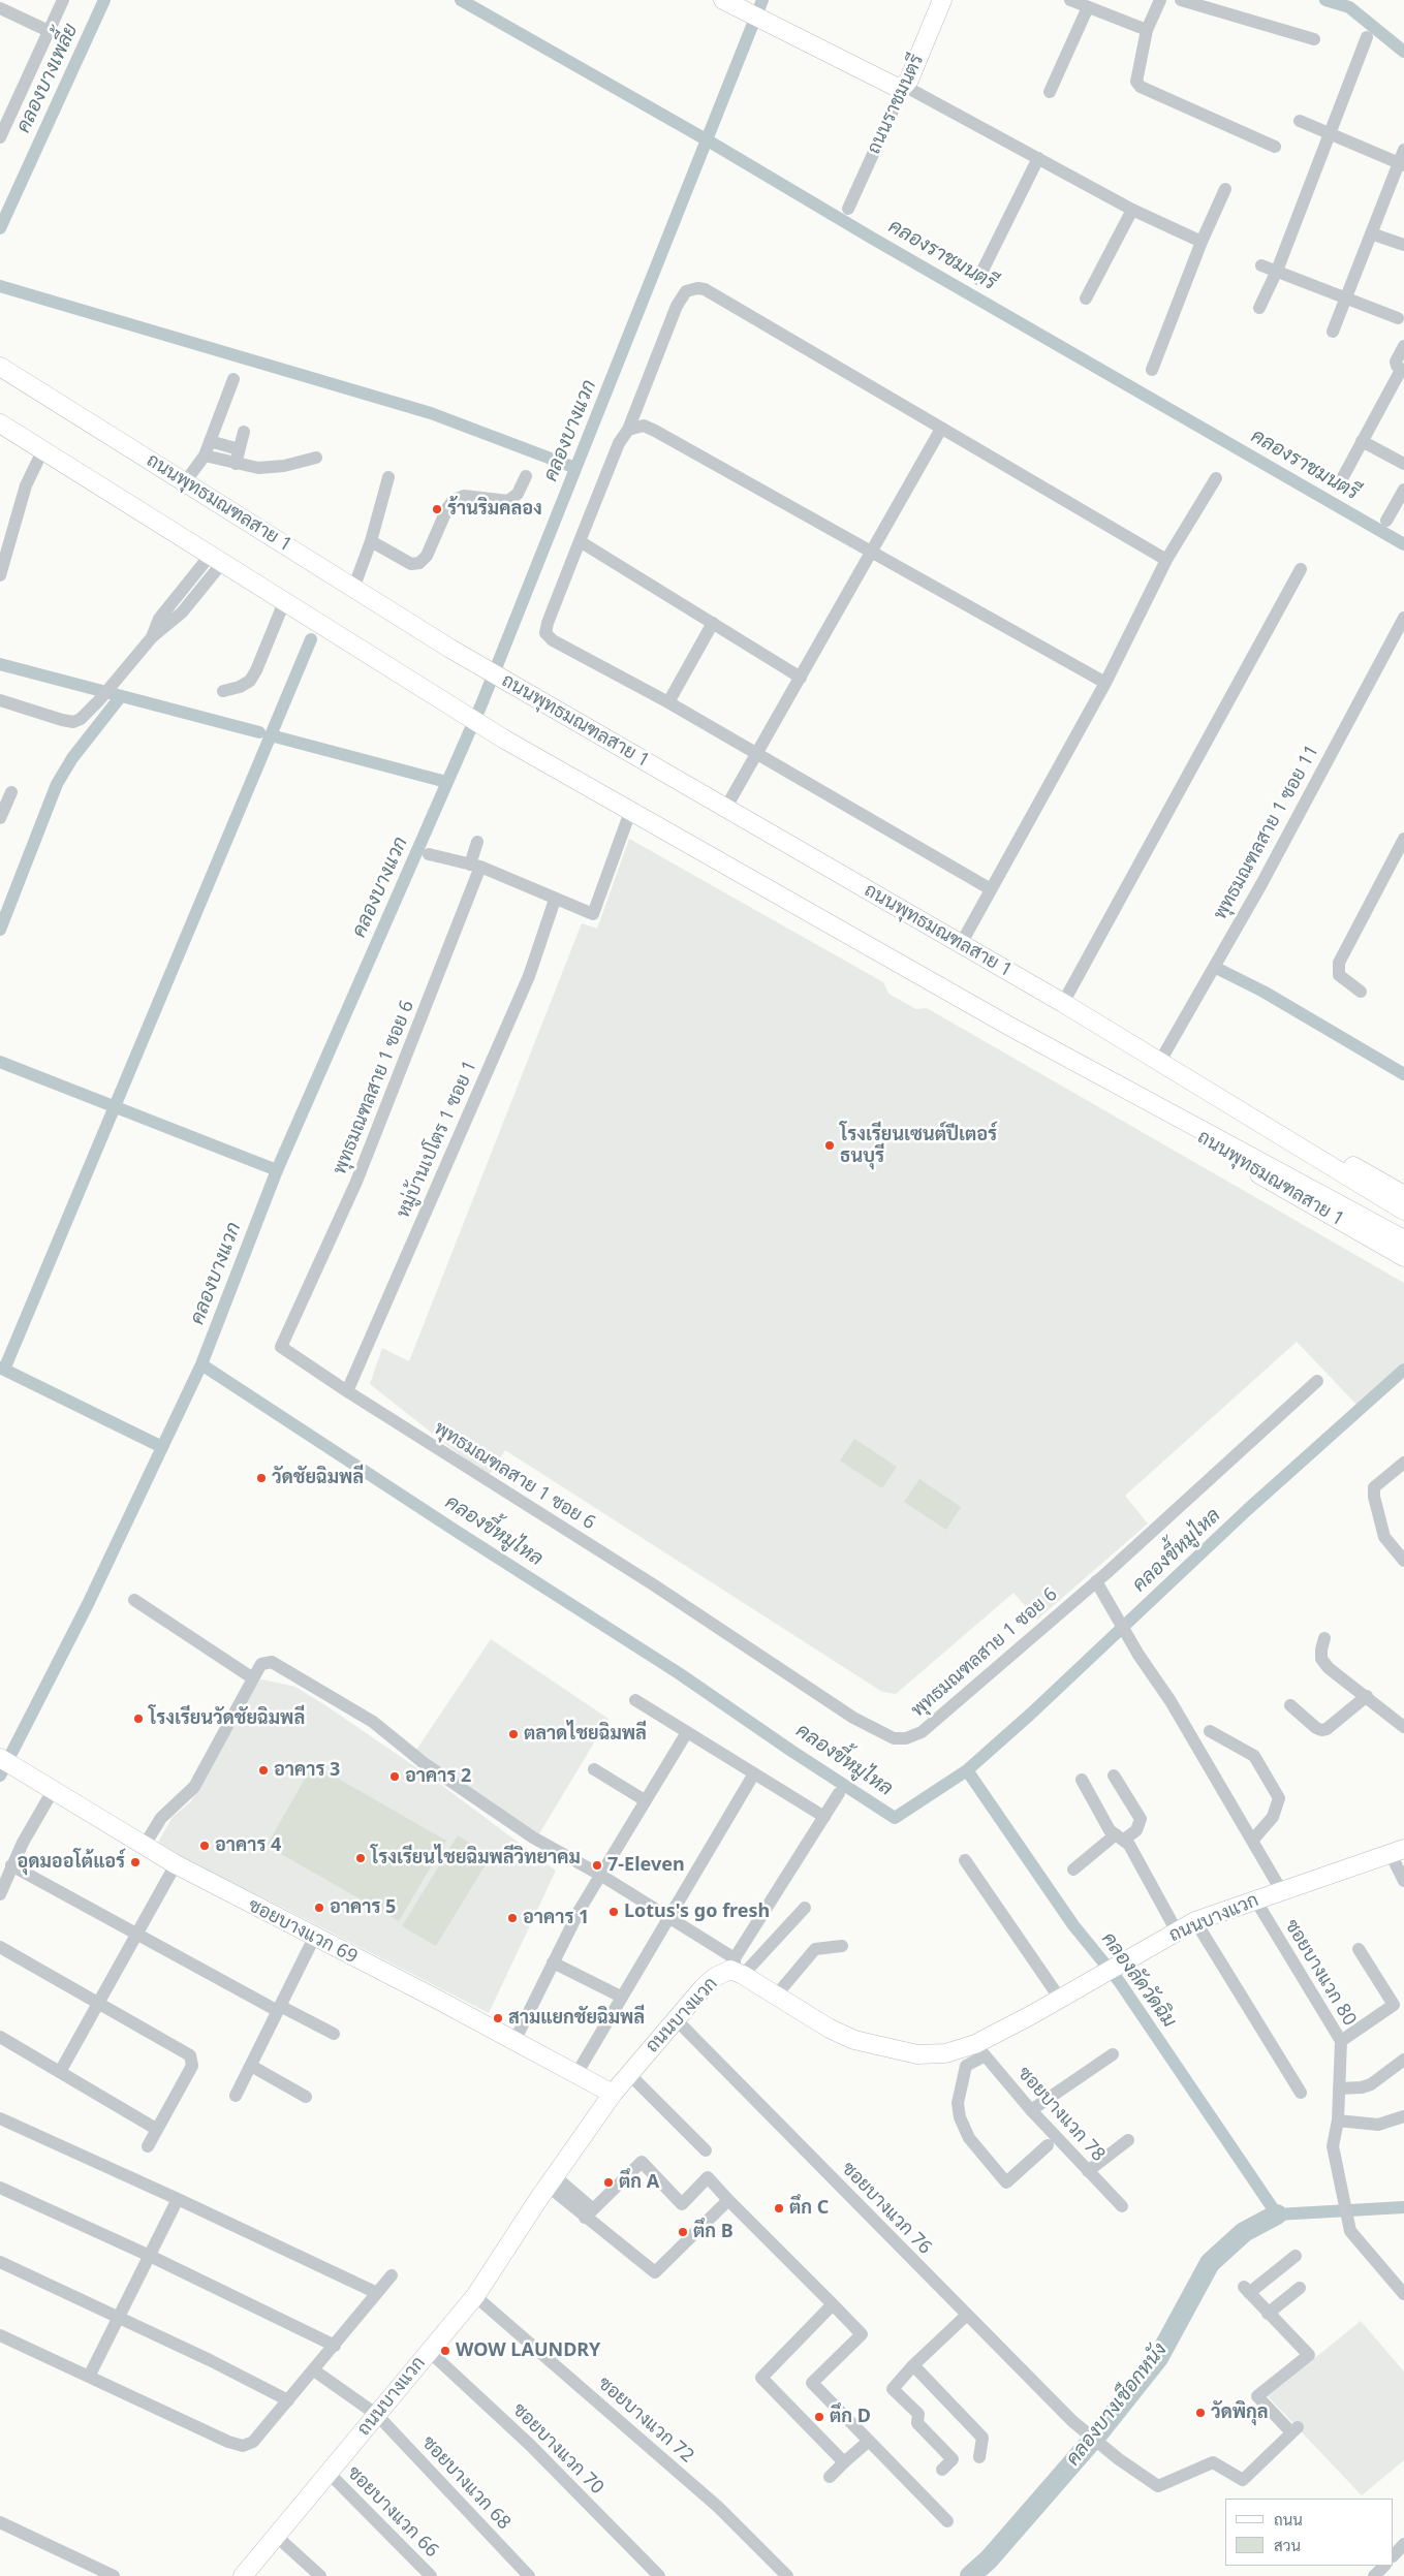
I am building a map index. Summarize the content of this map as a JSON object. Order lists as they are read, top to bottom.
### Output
{
  "streets": {
    "main road": [
      "ถนนราชมนตรี",
      "ถนนพุทธมณฑลสาย 1",
      "ถนนบางแวก",
      "ซอยบางแวก 69"
    ],
    "street": [
      "พุทธมณฑลสาย 1 ซอย 11",
      "พุทธมณฑลสาย 1 ซอย 6",
      "หมู่บ้านเปโตร 1 ซอย 1",
      "ซอยบางแวก 80",
      "ซอยบางแวก 78",
      "ซอยบางแวก 76",
      "ซอยบางแวก 72",
      "ซอยบางแวก 70",
      "ซอยบางแวก 68",
      "ซอยบางแวก 66"
    ]
  },
  "crossings": [
    ["ถนนพุทธมณฑลสาย 1", "พุทธมณฑลสาย 1 ซอย 11"],
    ["พุทธมณฑลสาย 1 ซอย 6", "หมู่บ้านเปโตร 1 ซอย 1"],
    ["ถนนบางแวก", "ซอยบางแวก 69"],
    ["ถนนบางแวก", "ซอยบางแวก 80"],
    ["ถนนบางแวก", "ซอยบางแวก 78"],
    ["ถนนบางแวก", "ซอยบางแวก 76"],
    ["ถนนบางแวก", "ซอยบางแวก 72"],
    ["ถนนบางแวก", "ซอยบางแวก 70"],
    ["ถนนบางแวก", "ซอยบางแวก 68"],
    ["ถนนบางแวก", "ซอยบางแวก 66"]
  ],
  "water": [
    "คลองบางเพลี้ย",
    "คลองราชมนตรี",
    "คลองบางแวก",
    "คลองขี้หมูไหล",
    "คลองลัดวัดฉิม",
    "คลองบางเชือกหนัง"
  ],
  "places": [
    "ร้านริมคลอง",
    "โรงเรียนเซนต์ปีเตอร์ ธนบุรี",
    "วัดชัยฉิมพลี",
    "โรงเรียนวัดชัยฉิมพลี",
    "ตลาดไชยฉิมพลี",
    "อาคาร 3",
    "อาคาร 2",
    "อาคาร 4",
    "โรงเรียนไชยฉิมพลีวิทยาคม",
    "อุดมออโต้แอร์",
    "7-Eleven",
    "อาคาร 5",
    "Lotus's go fresh",
    "อาคาร 1",
    "สามแยกชัยฉิมพลี",
    "ตึก A",
    "ตึก C",
    "ตึก B",
    "WOW LAUNDRY",
    "วัดพิกุล",
    "ตึก D"
  ],
  "legend": ["ถนน", "สวน"]
}
